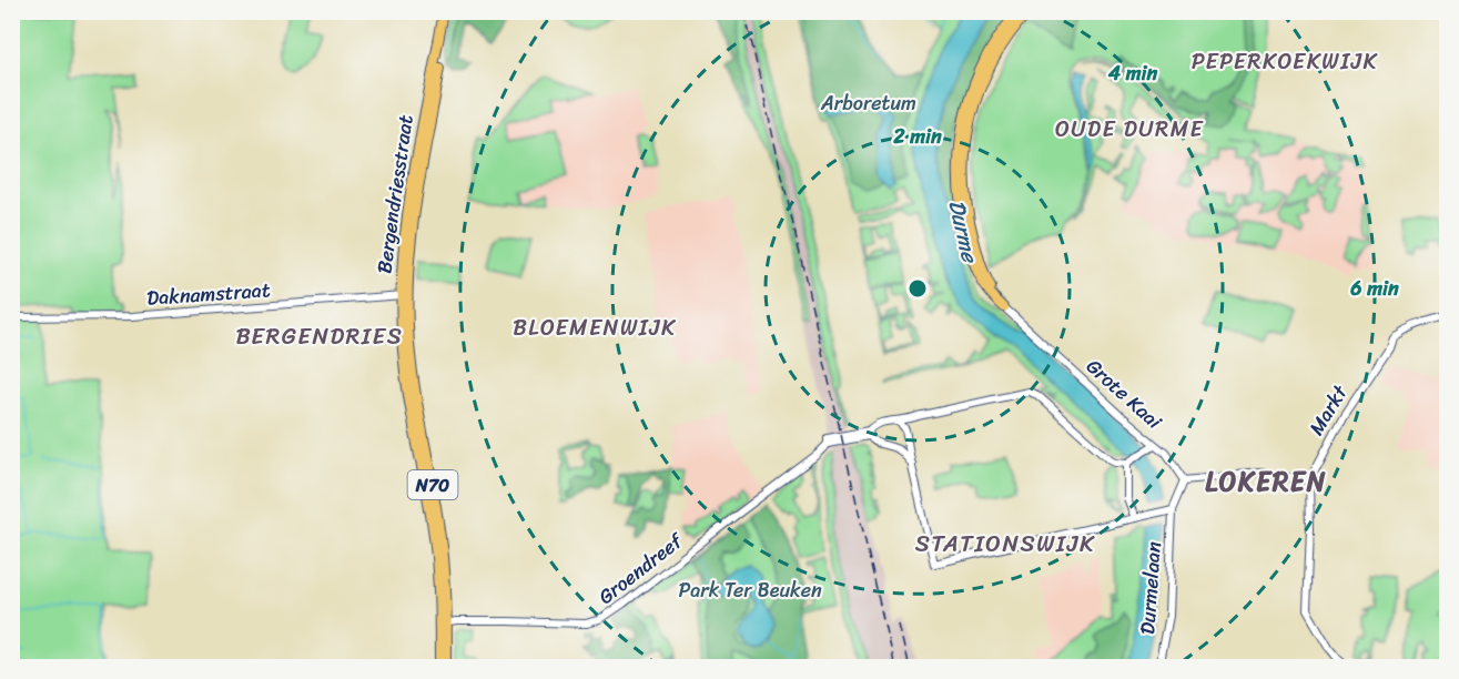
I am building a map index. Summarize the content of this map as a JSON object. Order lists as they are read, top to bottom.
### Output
{
  "streets": {
    "main road": ["Bergendriesstraat", "N70"],
    "street": [
      "Daknamstraat",
      "Grote Kaai",
      "Markt",
      "Groendreef",
      "Durmelaan"
    ]
  },
  "crossings": [
    ["Bergendriesstraat", "Daknamstraat"],
    ["Bergendriesstraat", "N70"],
    ["Bergendriesstraat", "Groendreef"],
    ["Grote Kaai", "Durmelaan"],
    ["N70", "Groendreef"]
  ],
  "districts": [
    "PEPERKOEKWIJK",
    "OUDE DURME",
    "BLOEMENWIJK",
    "BERGENDRIES",
    "LOKEREN",
    "STATIONSWIJK"
  ],
  "water": ["Durme"],
  "parks": ["Arboretum", "Park Ter Beuken"],
  "rings": ["4 min", "2 min", "6 min"]
}
